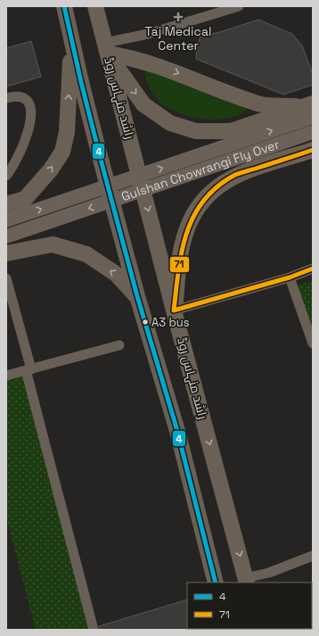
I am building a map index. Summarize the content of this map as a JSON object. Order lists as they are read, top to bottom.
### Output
{
  "streets": {
    "main road": ["راشد منہاس روڈ", "Gulshan Chowrangi Fly Over"]
  },
  "places": {
    "health": ["Taj Medical Center"],
    "other": ["A3 bus"]
  },
  "lines": ["transit line 4", "transit line 71"],
  "legend": ["4", "71"]
}
